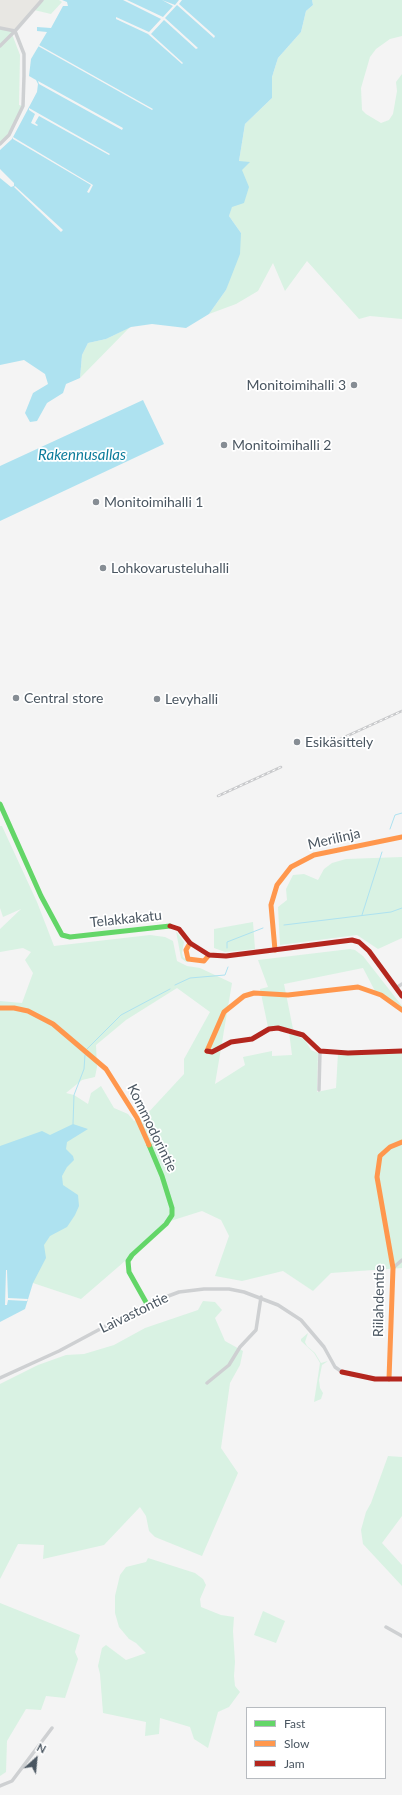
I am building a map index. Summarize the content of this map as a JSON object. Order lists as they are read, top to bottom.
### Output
{
  "streets": {
    "street": [
      "Merilinja",
      "Telakkakatu",
      "Kommodorintie",
      "Riilahdentie",
      "Laivastontie"
    ]
  },
  "crossings": [
    ["Kommodorintie", "Laivastontie"]
  ],
  "water": ["Rakennusallas"],
  "places": [
    "Monitoimihalli 3",
    "Monitoimihalli 2",
    "Monitoimihalli 1",
    "Lohkovarusteluhalli",
    "Central store",
    "Levyhalli",
    "Esikäsittely"
  ],
  "legend": ["Fast", "Slow", "Jam"],
  "north": "top right"
}
